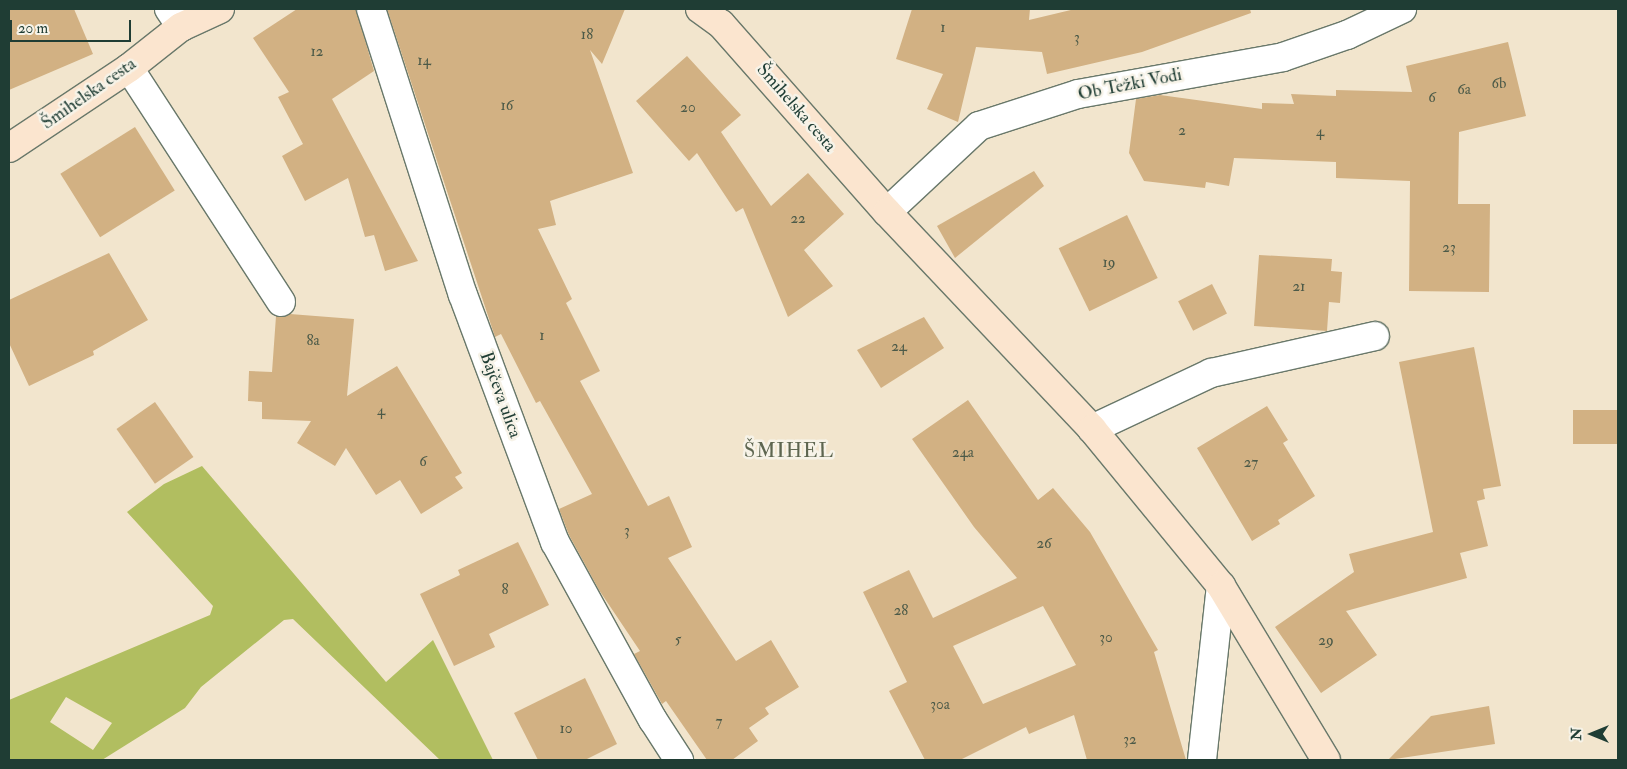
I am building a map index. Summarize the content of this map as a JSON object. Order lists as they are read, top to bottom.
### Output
{
  "streets": {
    "street": ["Ob Težki Vodi", "Šmihelska cesta", "Bajčeva ulica"]
  },
  "crossings": [
    ["Ob Težki Vodi", "Šmihelska cesta"]
  ],
  "districts": ["ŠMIHEL"],
  "house_numbers": [
    "1",
    "18",
    "3",
    "12",
    "14",
    "6b",
    "6a",
    "6",
    "16",
    "20",
    "2",
    "4",
    "22",
    "23",
    "19",
    "21",
    "1",
    "8a",
    "24",
    "4",
    "24a",
    "6",
    "27",
    "3",
    "26",
    "8",
    "28",
    "30",
    "5",
    "29",
    "30a",
    "7",
    "10",
    "32"
  ],
  "scale_bar": "20 m",
  "north": "left"
}
